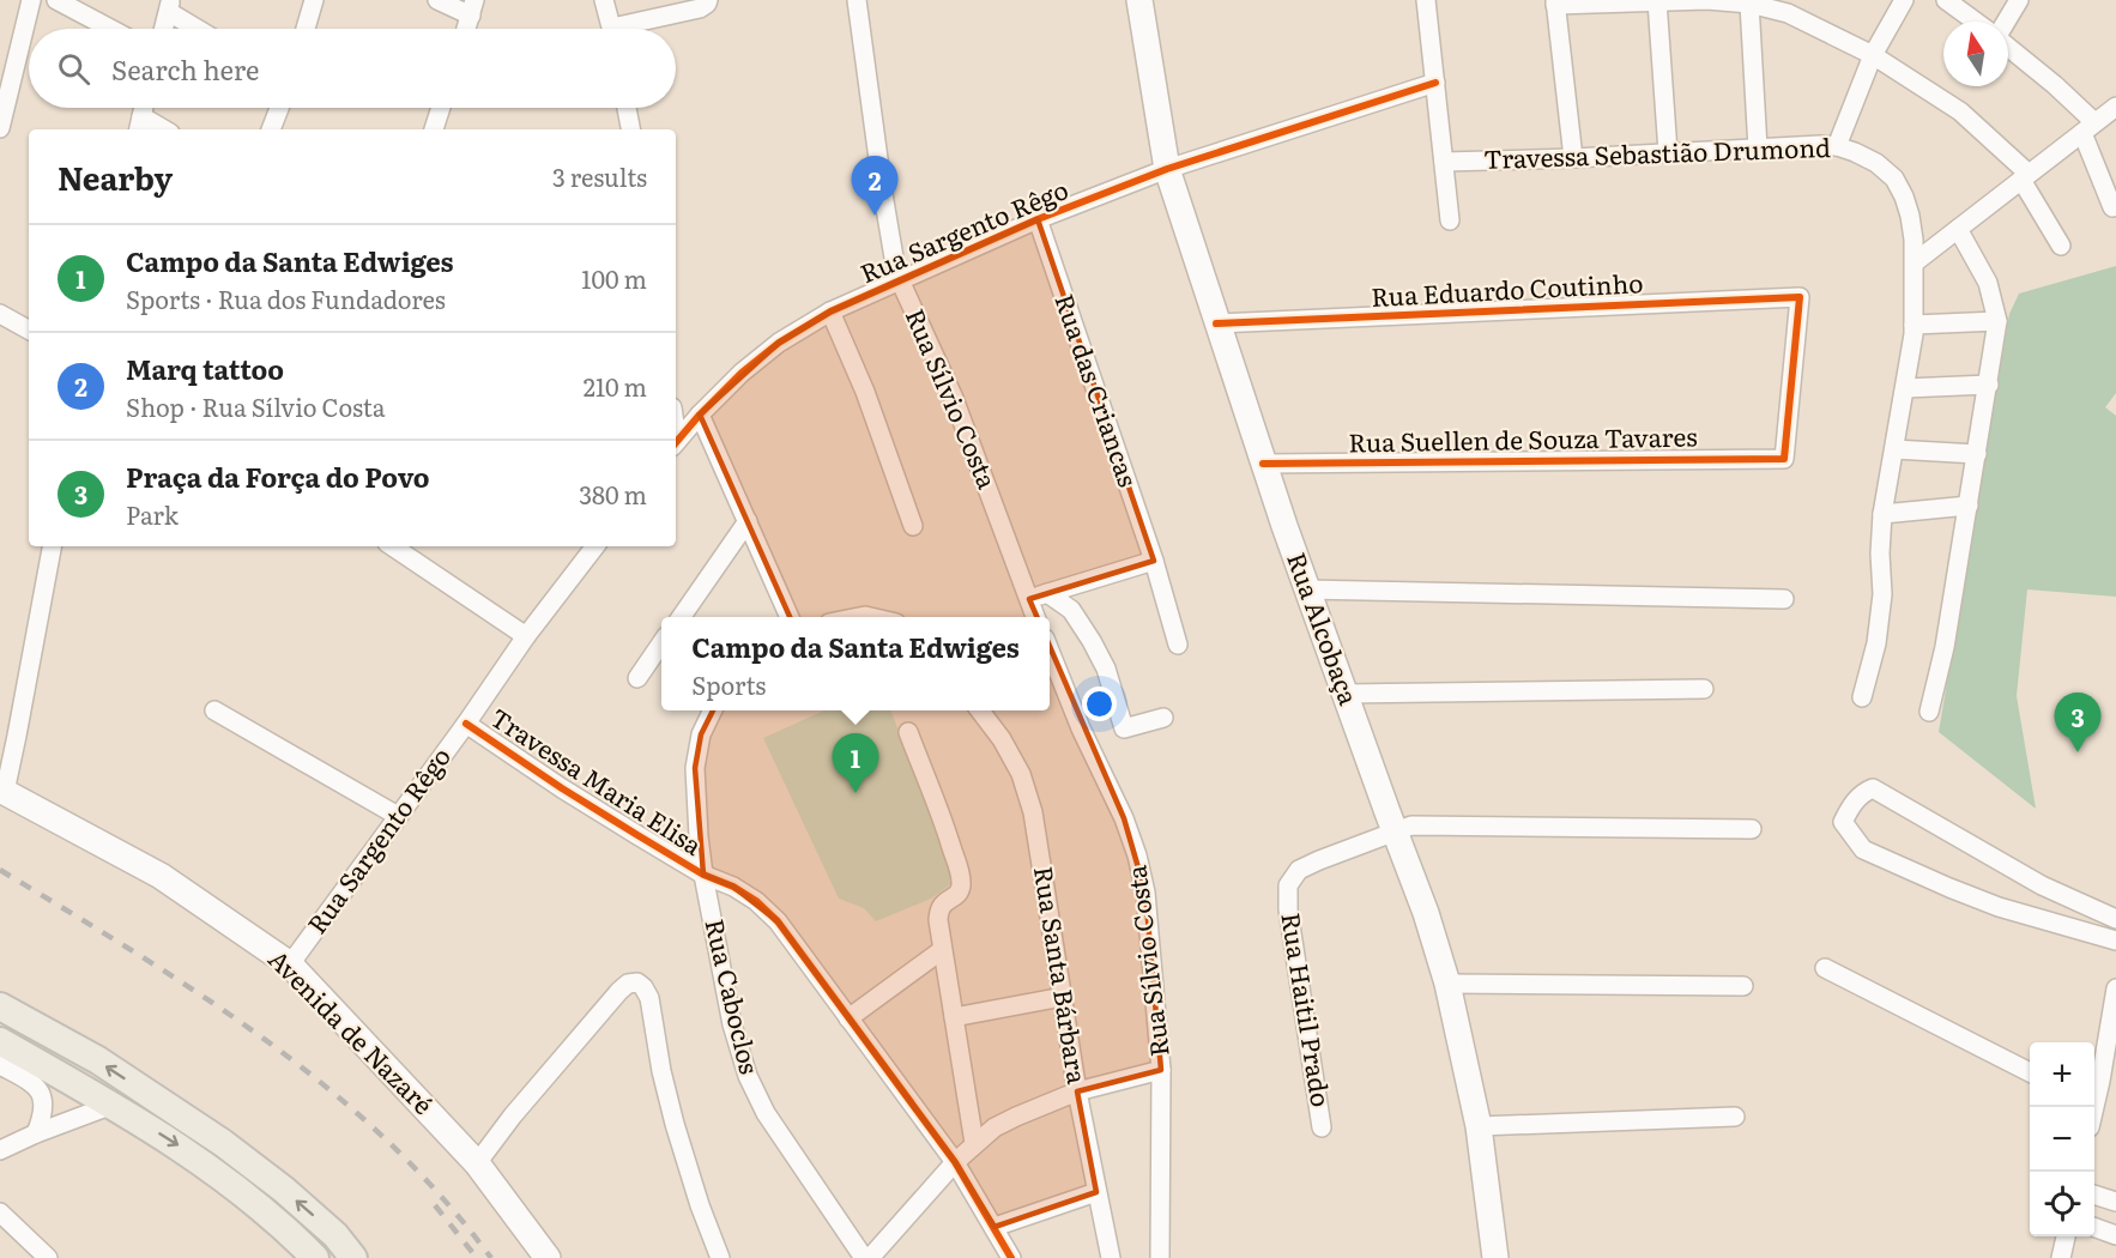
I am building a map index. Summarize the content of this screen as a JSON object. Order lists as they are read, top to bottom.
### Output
{
  "streets": {
    "main road": ["Rua Alcobaça", "Avenida de Nazaré"],
    "street": [
      "Travessa Sebastião Drumond",
      "Rua Sargento Rêgo",
      "Rua Eduardo Coutinho",
      "Rua das Criancas",
      "Rua Sílvio Costa",
      "Rua Suellen de Souza Tavares",
      "Travessa Maria Elisa",
      "Rua Santa Bárbara",
      "Rua Caboclos",
      "Rua Haitil Prado"
    ]
  },
  "crossings": [
    ["Rua Sargento Rêgo", "Rua das Criancas"],
    ["Rua Sargento Rêgo", "Rua Sílvio Costa"],
    ["Rua Sargento Rêgo", "Rua Alcobaça"],
    ["Rua Sargento Rêgo", "Travessa Maria Elisa"],
    ["Rua Sargento Rêgo", "Avenida de Nazaré"],
    ["Rua Eduardo Coutinho", "Rua Suellen de Souza Tavares"],
    ["Rua Eduardo Coutinho", "Rua Alcobaça"],
    ["Rua Suellen de Souza Tavares", "Rua Alcobaça"],
    ["Rua Alcobaça", "Rua Haitil Prado"],
    ["Travessa Maria Elisa", "Rua Caboclos"]
  ],
  "north": "top",
  "page": {
    "search": "Search here",
    "heading": ["Nearby", "3 results"],
    "pins": ["2", "3", "1"],
    "list": [
      {
        "mark": "1",
        "name": "Campo da Santa Edwiges",
        "note": "Sports · Rua dos Fundadores",
        "value": "100 m"
      },
      {
        "mark": "2",
        "name": "Marq tattoo",
        "note": "Shop · Rua Sílvio Costa",
        "value": "210 m"
      },
      {
        "mark": "3",
        "name": "Praça da Força do Povo",
        "note": "Park",
        "value": "380 m"
      }
    ],
    "popup": ["Campo da Santa Edwiges", "Sports"],
    "map_buttons": ["+", "−"]
  }
}
